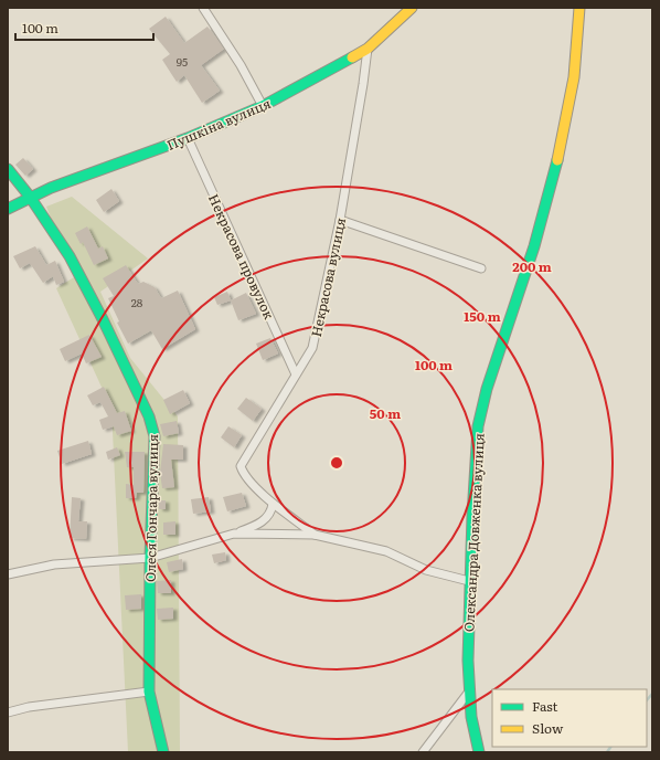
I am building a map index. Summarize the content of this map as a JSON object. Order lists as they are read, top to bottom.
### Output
{
  "streets": {
    "street": [
      "Пушкіна вулиця",
      "Некрасова провулок",
      "Некрасова вулиця",
      "Олеся Гончара вулиця",
      "Олександра Довженка вулиця"
    ]
  },
  "crossings": [
    ["Пушкіна вулиця", "Некрасова провулок"],
    ["Пушкіна вулиця", "Некрасова вулиця"],
    ["Пушкіна вулиця", "Олеся Гончара вулиця"],
    ["Некрасова провулок", "Некрасова вулиця"]
  ],
  "house_numbers": ["95", "28"],
  "legend": ["Fast", "Slow"],
  "scale_bar": "100 m",
  "rings": [
    "200 m",
    "150 m",
    "100 m",
    "50 m"
  ]
}
